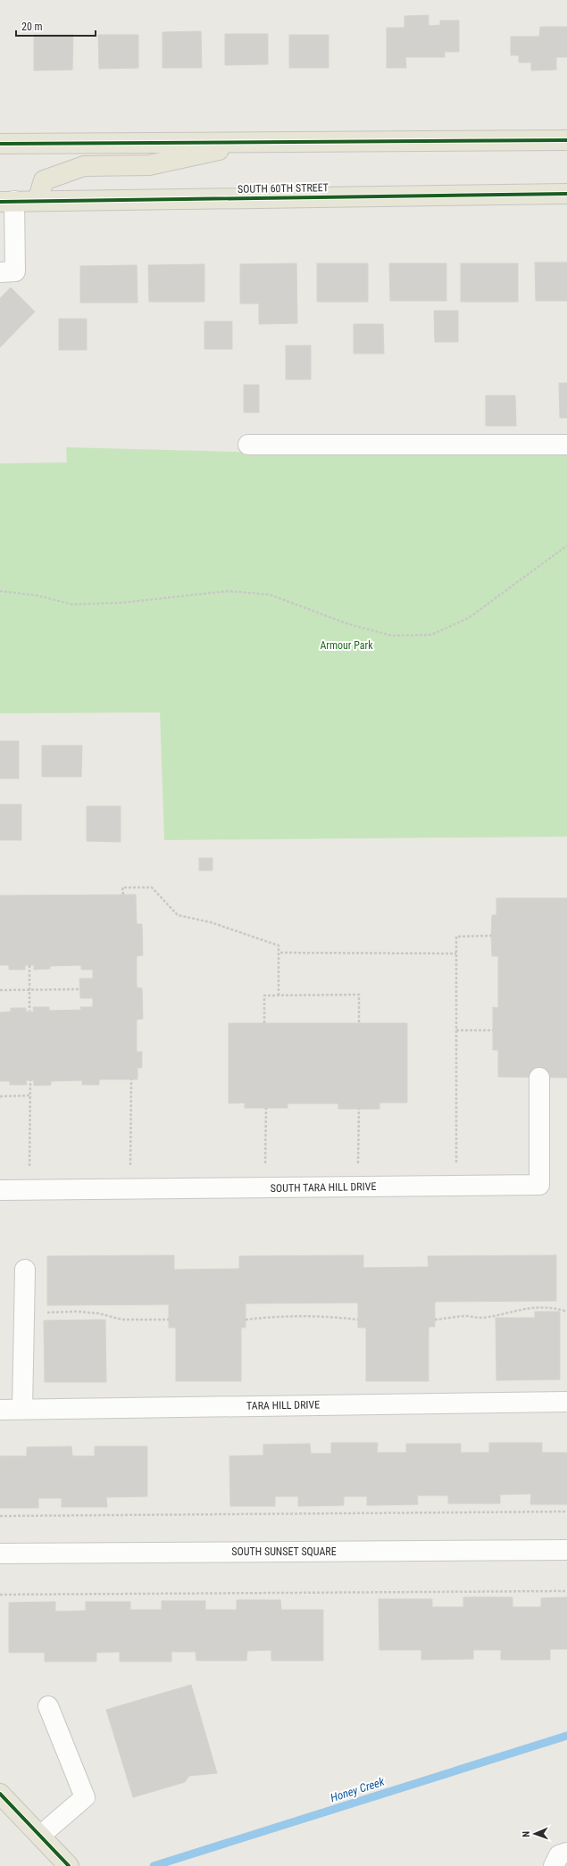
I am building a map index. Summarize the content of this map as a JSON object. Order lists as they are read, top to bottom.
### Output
{
  "streets": {
    "main road": ["SOUTH 60TH STREET"],
    "lane": ["SOUTH TARA HILL DRIVE", "TARA HILL DRIVE", "SOUTH SUNSET SQUARE"]
  },
  "water": ["Honey Creek"],
  "parks": ["Armour Park"],
  "scale_bar": "20 m",
  "north": "left"
}
